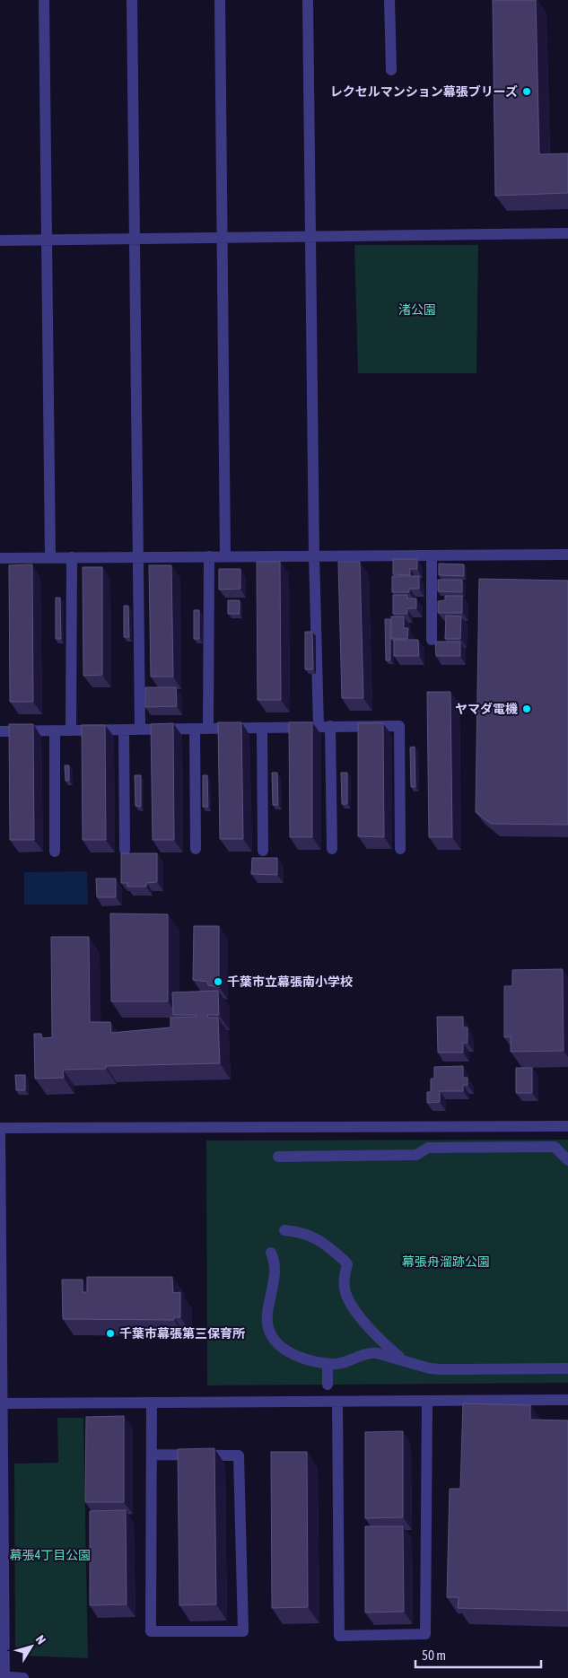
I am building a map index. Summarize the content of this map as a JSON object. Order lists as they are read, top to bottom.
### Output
{
  "parks": ["渚公園", "幕張舟溜跡公園", "幕張4丁目公園"],
  "places": [
    "レクセルマンション幕張ブリーズ",
    "ヤマダ電機",
    "千葉市立幕張南小学校",
    "千葉市幕張第三保育所"
  ],
  "scale_bar": "50 m",
  "north": "top right"
}
